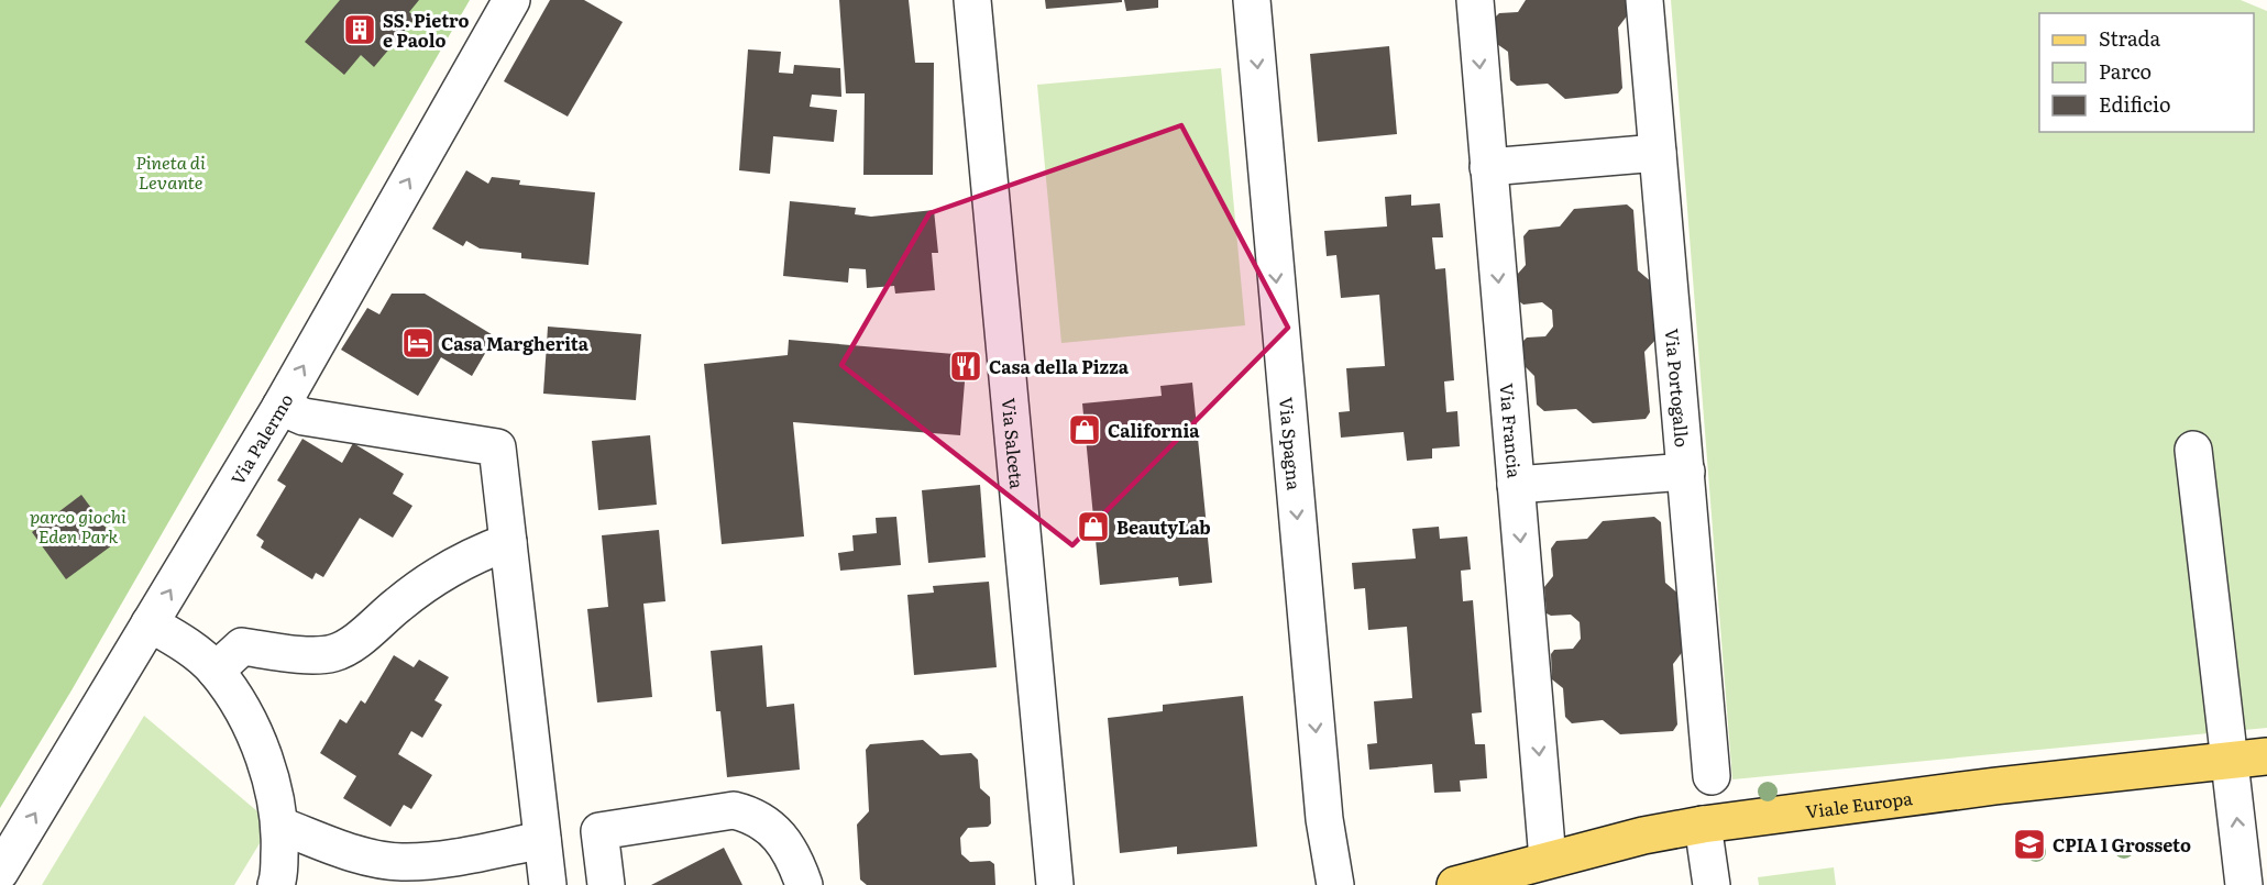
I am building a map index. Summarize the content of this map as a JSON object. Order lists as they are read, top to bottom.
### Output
{
  "streets": {
    "main road": ["Viale Europa"],
    "street": [
      "Via Portogallo",
      "Via Francia",
      "Via Palermo",
      "Via Salceta",
      "Via Spagna"
    ]
  },
  "crossings": [
    ["Via Francia", "Viale Europa"]
  ],
  "one_way": ["Via Francia", "Via Palermo", "Via Spagna"],
  "parks": ["Pineta di Levante", "parco giochi Eden Park"],
  "places": {
    "building": ["SS. Pietro e Paolo"],
    "hotel": ["Casa Margherita"],
    "restaurant": ["Casa della Pizza"],
    "shop": ["California", "BeautyLab"],
    "school or university": ["CPIA 1 Grosseto"]
  },
  "legend": ["Strada", "Parco", "Edificio"]
}
